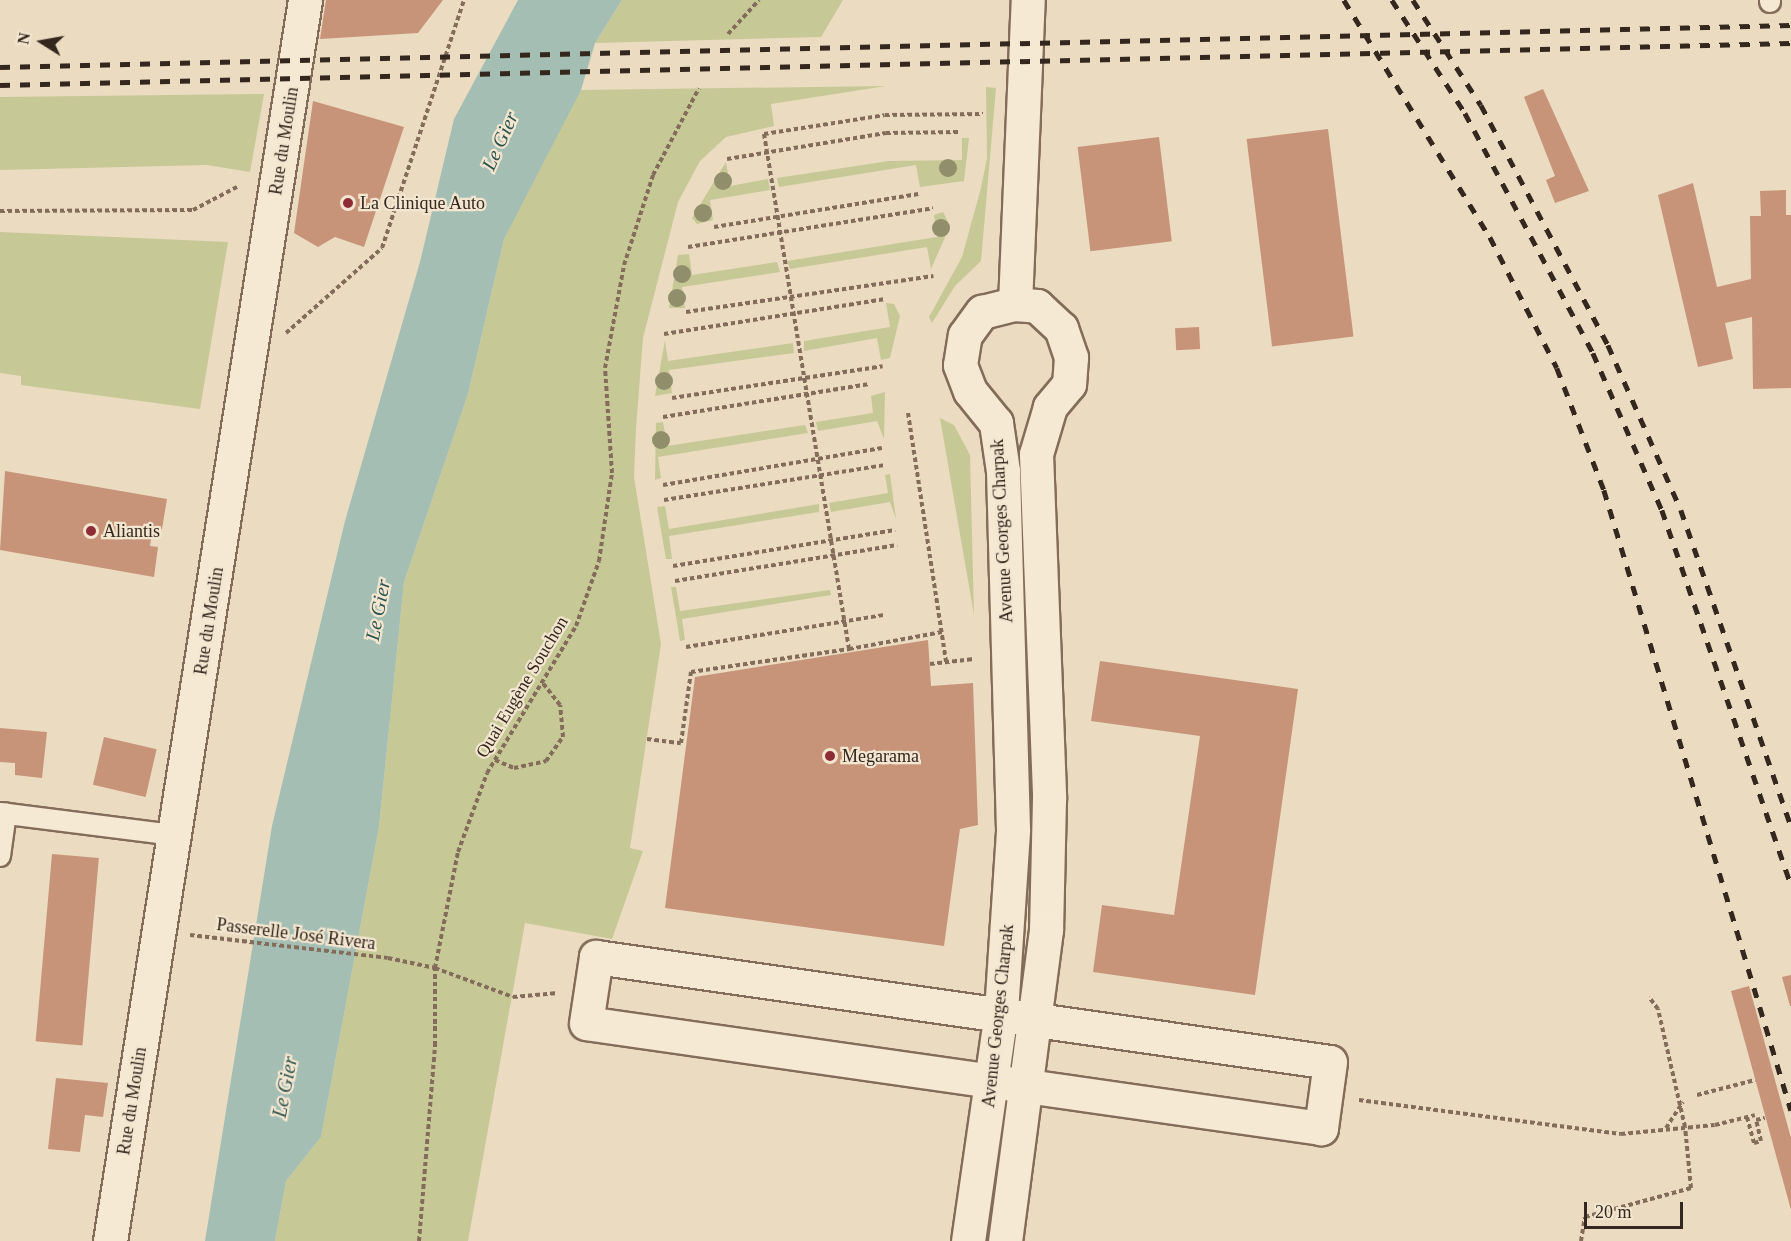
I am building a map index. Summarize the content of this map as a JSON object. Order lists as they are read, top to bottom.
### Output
{
  "streets": {
    "street": ["Rue du Moulin", "Avenue Georges Charpak"],
    "path": ["Quai Eugène Souchon", "Passerelle José Rivera"]
  },
  "crossings": [
    ["Quai Eugène Souchon", "Passerelle José Rivera"]
  ],
  "water": ["Le Gier"],
  "places": ["La Clinique Auto", "Aliantis", "Megarama"],
  "scale_bar": "20 m",
  "north": "left"
}
